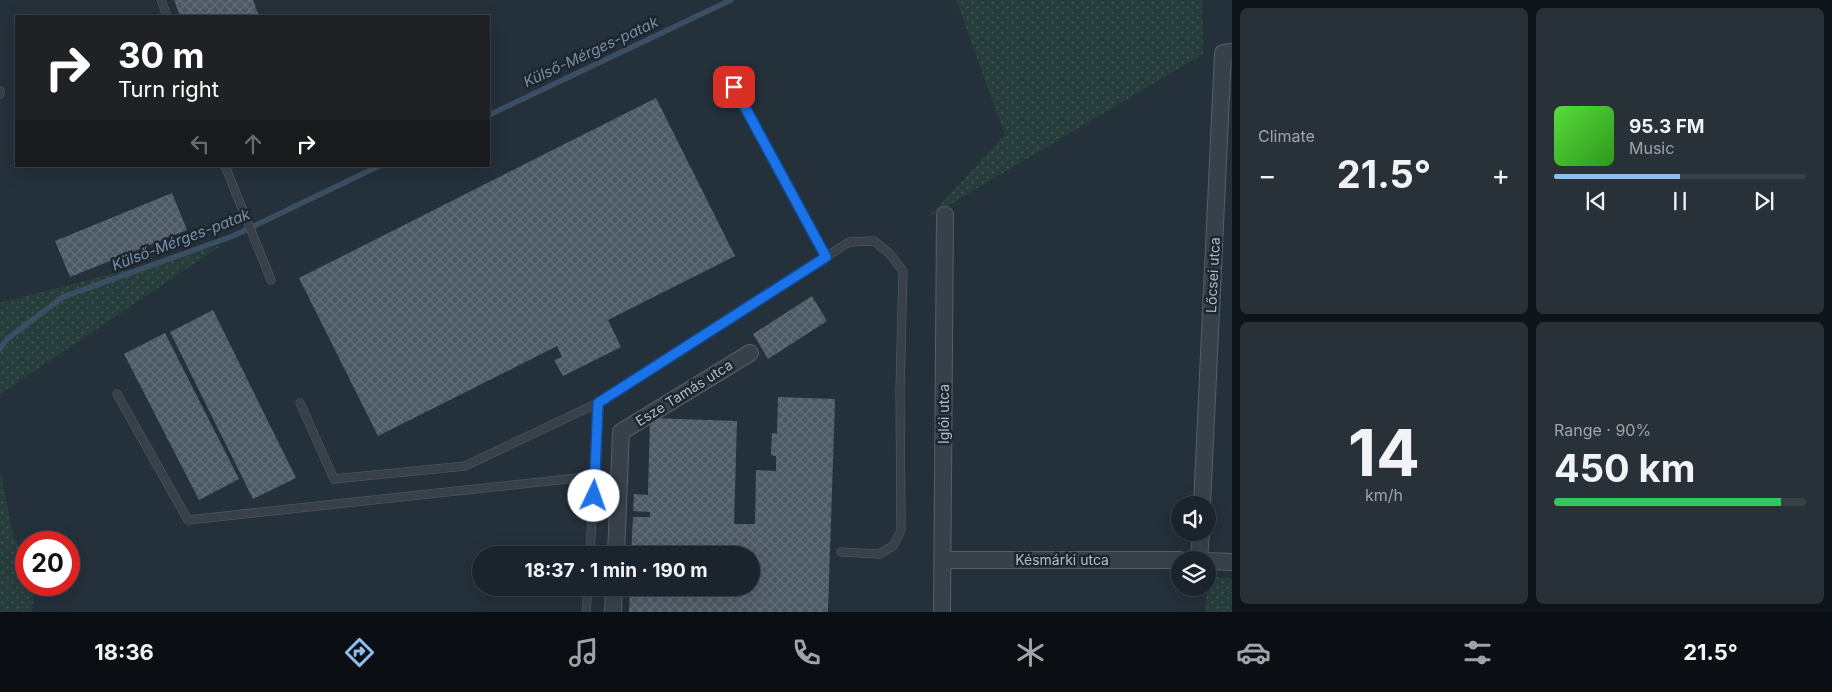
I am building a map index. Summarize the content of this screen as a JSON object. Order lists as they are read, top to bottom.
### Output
{
  "streets": {
    "street": [
      "Lőcsei utca",
      "Esze Tamás utca",
      "Iglói utca",
      "Késmárki utca"
    ]
  },
  "crossings": [
    ["Iglói utca", "Késmárki utca"]
  ],
  "water": ["Külső-Mérges-patak"],
  "page": {
    "tile": [
      "Climate",
      ["14", "km/h"],
      ["Range · 90%", "450 km"]
    ],
    "turn": ["30 m", "Turn right"],
    "song": ["95.3 FM", "Music"],
    "heat": ["−", "21.5°", "+"],
    "limit": "20",
    "trip": "18:37 · 1 min · 190 m",
    "tabs": ["18:36", "21.5°"]
  }
}
